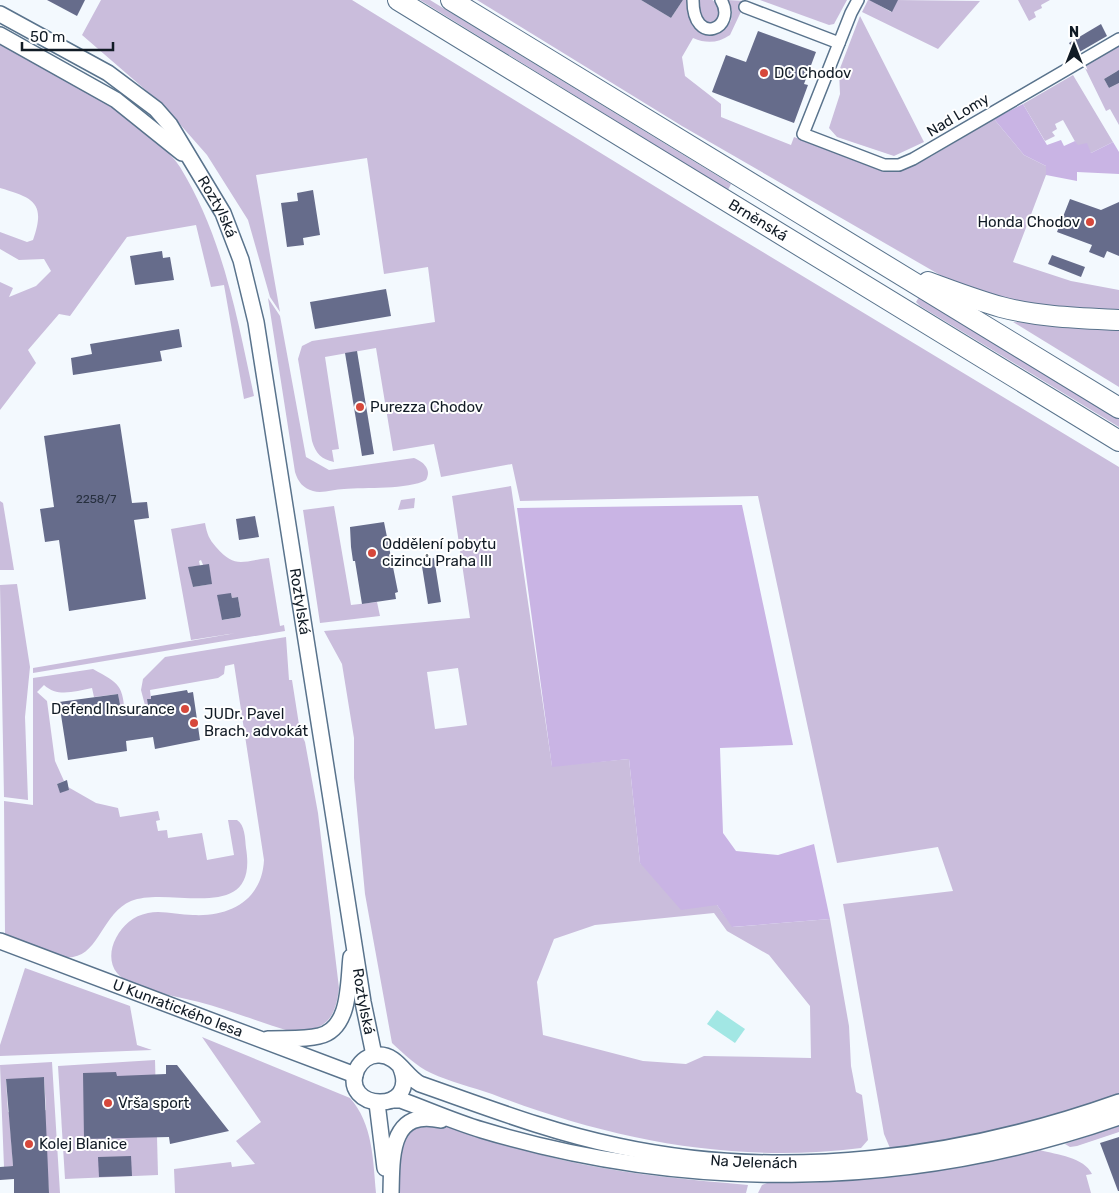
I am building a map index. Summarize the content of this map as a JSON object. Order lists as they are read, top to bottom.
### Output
{
  "streets": {
    "highway": ["Brněnská"],
    "main road": ["Roztylská", "U Kunratického lesa", "Na Jelenách"],
    "street": ["Nad Lomy"]
  },
  "crossings": [
    ["Roztylská", "U Kunratického lesa"],
    ["Roztylská", "Na Jelenách"],
    ["U Kunratického lesa", "Na Jelenách"]
  ],
  "places": [
    "DC Chodov",
    "Honda Chodov",
    "Purezza Chodov",
    "Oddělení pobytu cizinců Praha III",
    "Defend Insurance",
    "JUDr. Pavel Brach, advokát",
    "Vrša sport",
    "Kolej Blanice"
  ],
  "house_numbers": ["2258/7"],
  "scale_bar": "50 m",
  "north": "top"
}
